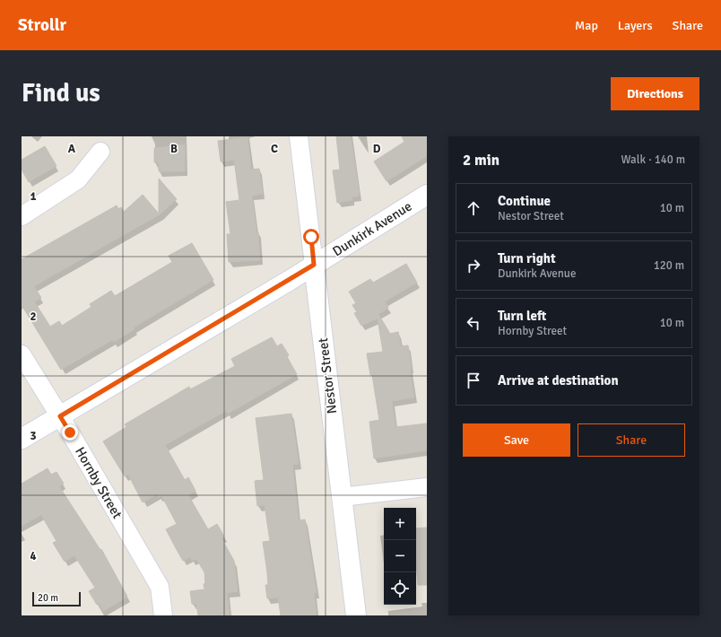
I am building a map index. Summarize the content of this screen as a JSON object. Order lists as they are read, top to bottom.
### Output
{
  "streets": {
    "street": ["Dunkirk Avenue", "Nestor Street", "Hornby Street"]
  },
  "crossings": [
    ["Dunkirk Avenue", "Nestor Street"],
    ["Dunkirk Avenue", "Hornby Street"]
  ],
  "scale_bar": "20 m",
  "page": {
    "header": "Strollr",
    "nav": ["Map", "Layers", "Share"],
    "buttons": [
      "Directions",
      ["Save", "Share"]
    ],
    "title": "Find us",
    "heading": ["2 min", "Walk · 140 m"],
    "list": [
      ["Continue", "Nestor Street", "10 m"],
      ["Turn right", "Dunkirk Avenue", "120 m"],
      ["Turn left", "Hornby Street", "10 m"],
      "Arrive at destination"
    ],
    "map_buttons": ["+", "−"],
    "scale": "20 m"
  },
  "grid": {
    "columns": [
      "A",
      "B",
      "C",
      "D"
    ],
    "rows": [
      "1",
      "2",
      "3",
      "4"
    ]
  }
}
